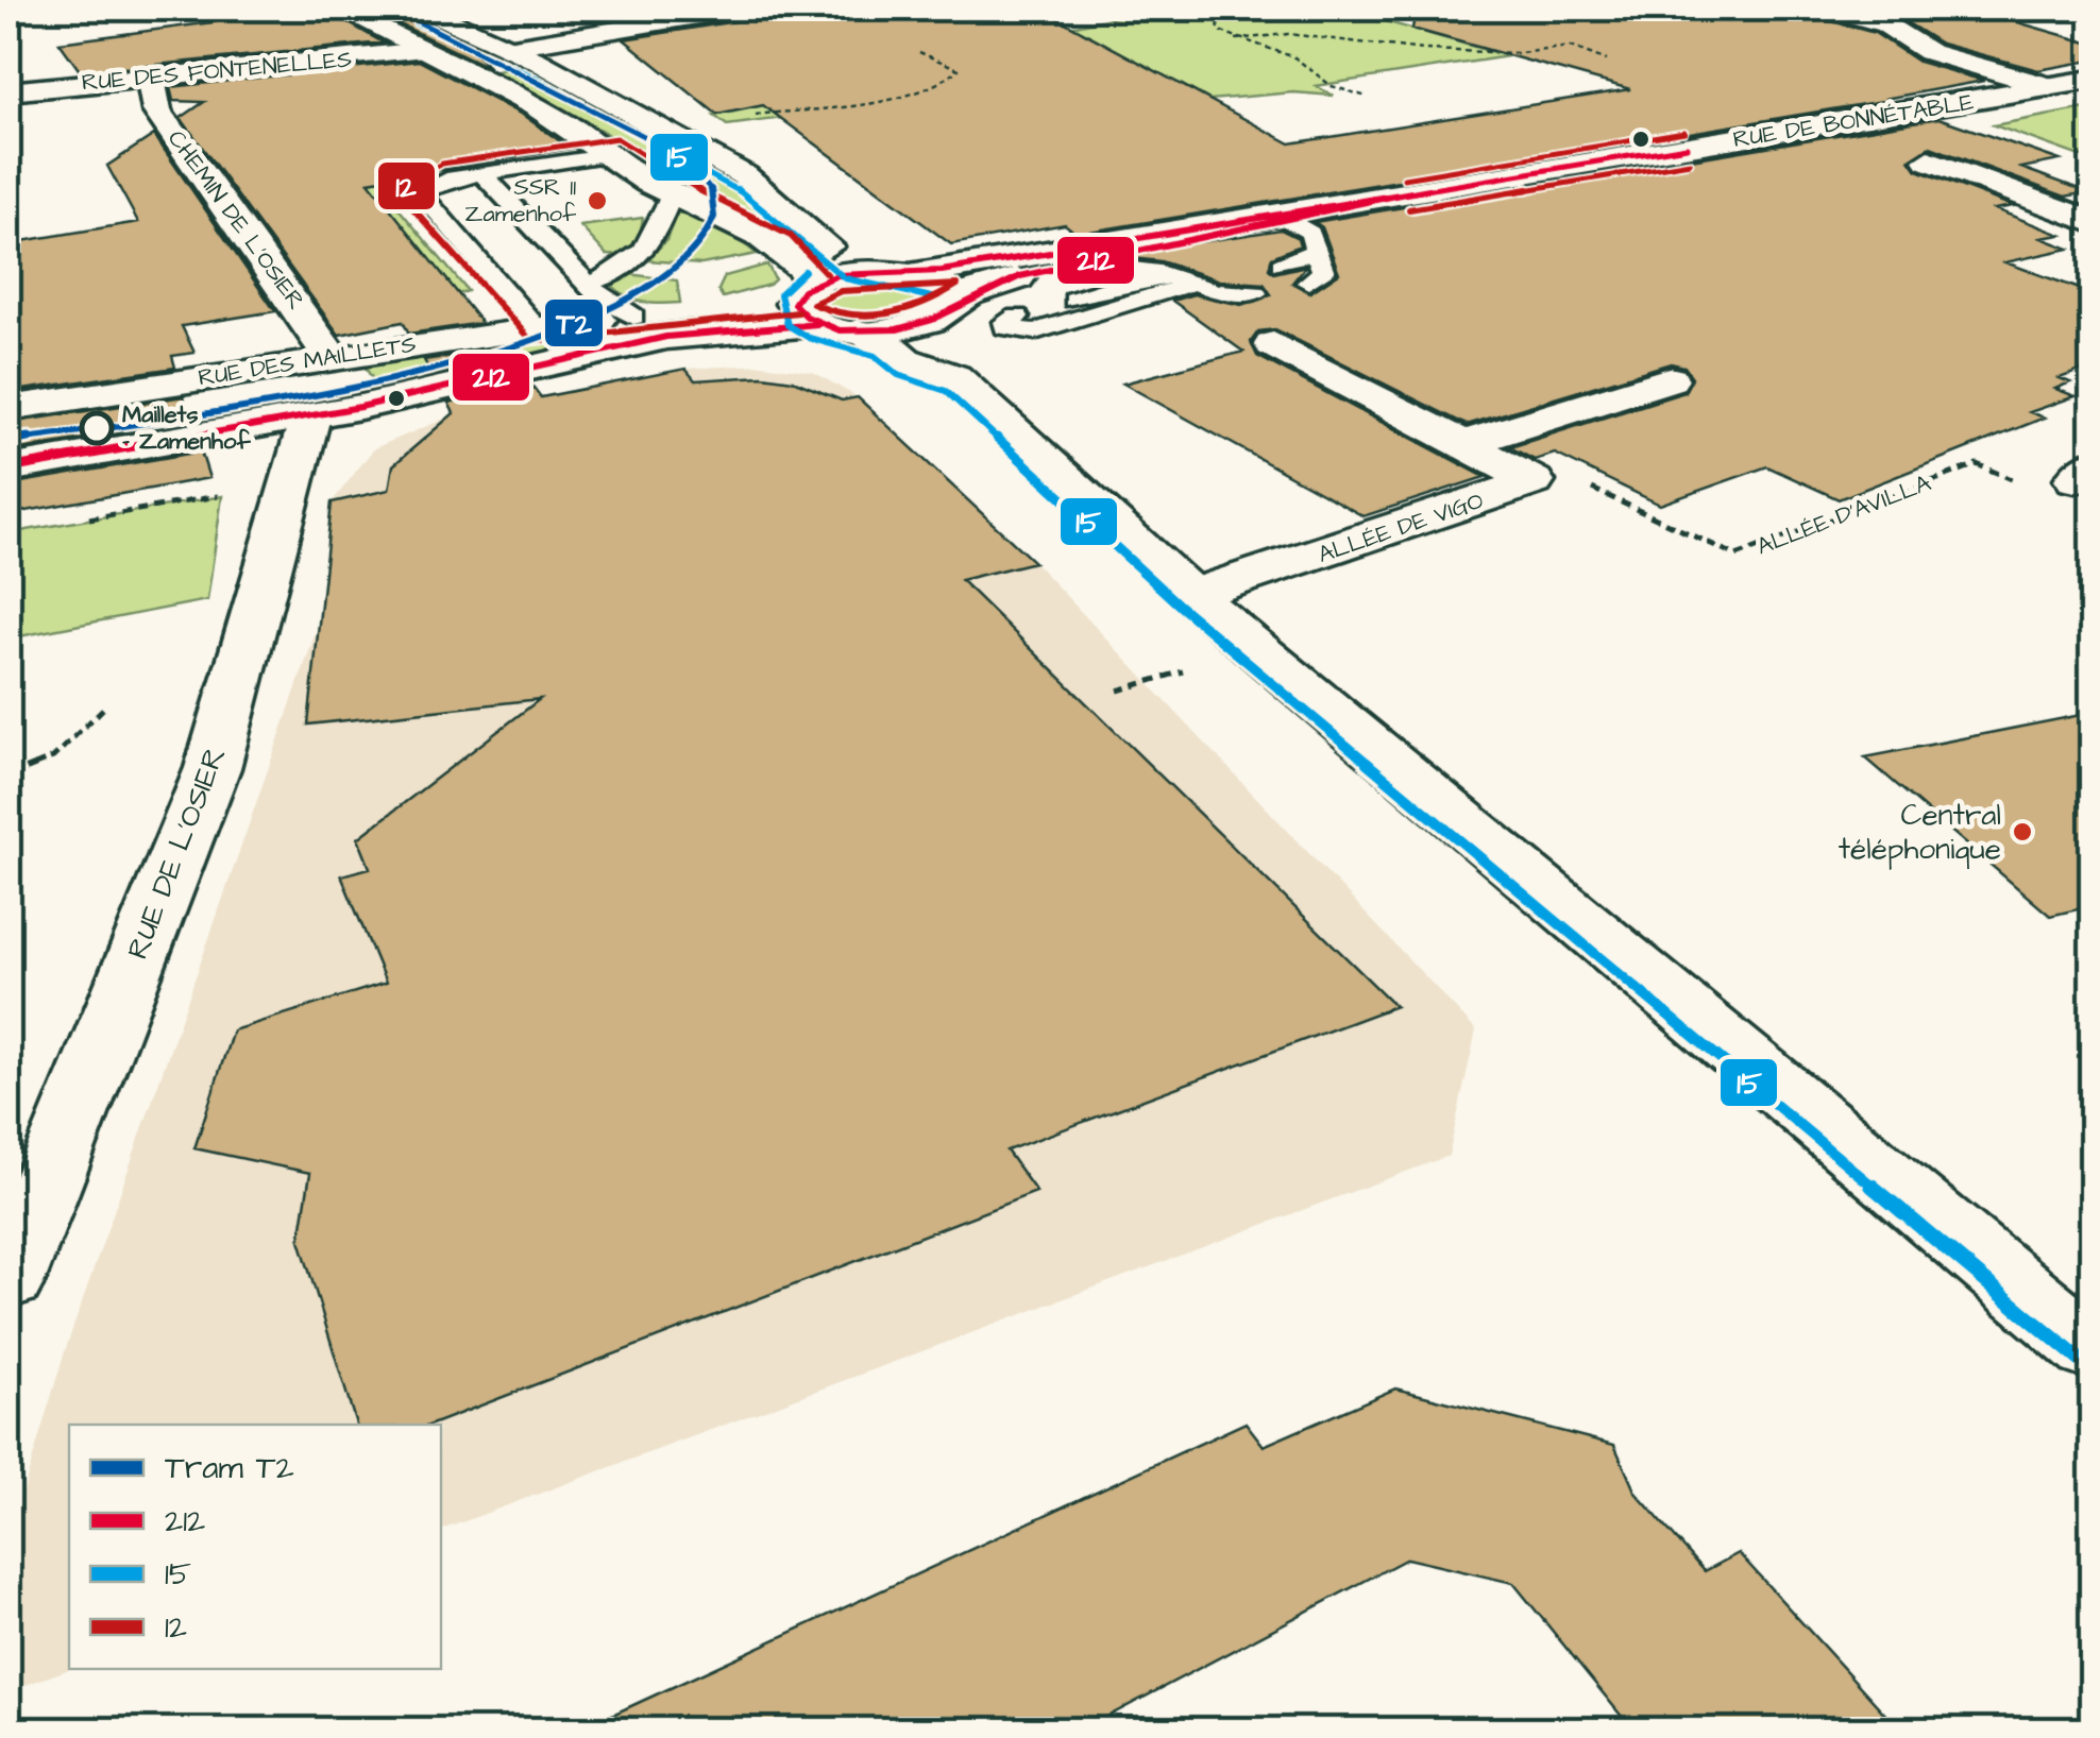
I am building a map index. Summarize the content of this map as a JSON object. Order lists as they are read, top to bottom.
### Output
{
  "streets": {
    "street": [
      "RUE DES FONTENELLES",
      "RUE DE BONNÉTABLE",
      "CHEMIN DE L'OSIER",
      "RUE DES MAILLETS",
      "ALLÉE DE VIGO",
      "RUE DE L'OSIER"
    ],
    "path": ["ALLÉE D'AVILLA"]
  },
  "crossings": [
    ["RUE DES FONTENELLES", "CHEMIN DE L'OSIER"],
    ["RUE DE BONNÉTABLE", "RUE DES MAILLETS"],
    ["CHEMIN DE L'OSIER", "RUE DES MAILLETS"],
    ["RUE DES MAILLETS", "RUE DE L'OSIER"],
    ["ALLÉE D'AVILLA", "ALLÉE DE VIGO"]
  ],
  "places": ["SSR 11 Zamenhof", "Maillets - Zamenhof", "Central téléphonique"],
  "lines": [
    "tram line T2",
    "transit line 15",
    "transit line 12",
    "transit line 212"
  ],
  "legend": [
    "Tram T2",
    "212",
    "15",
    "12"
  ]
}
